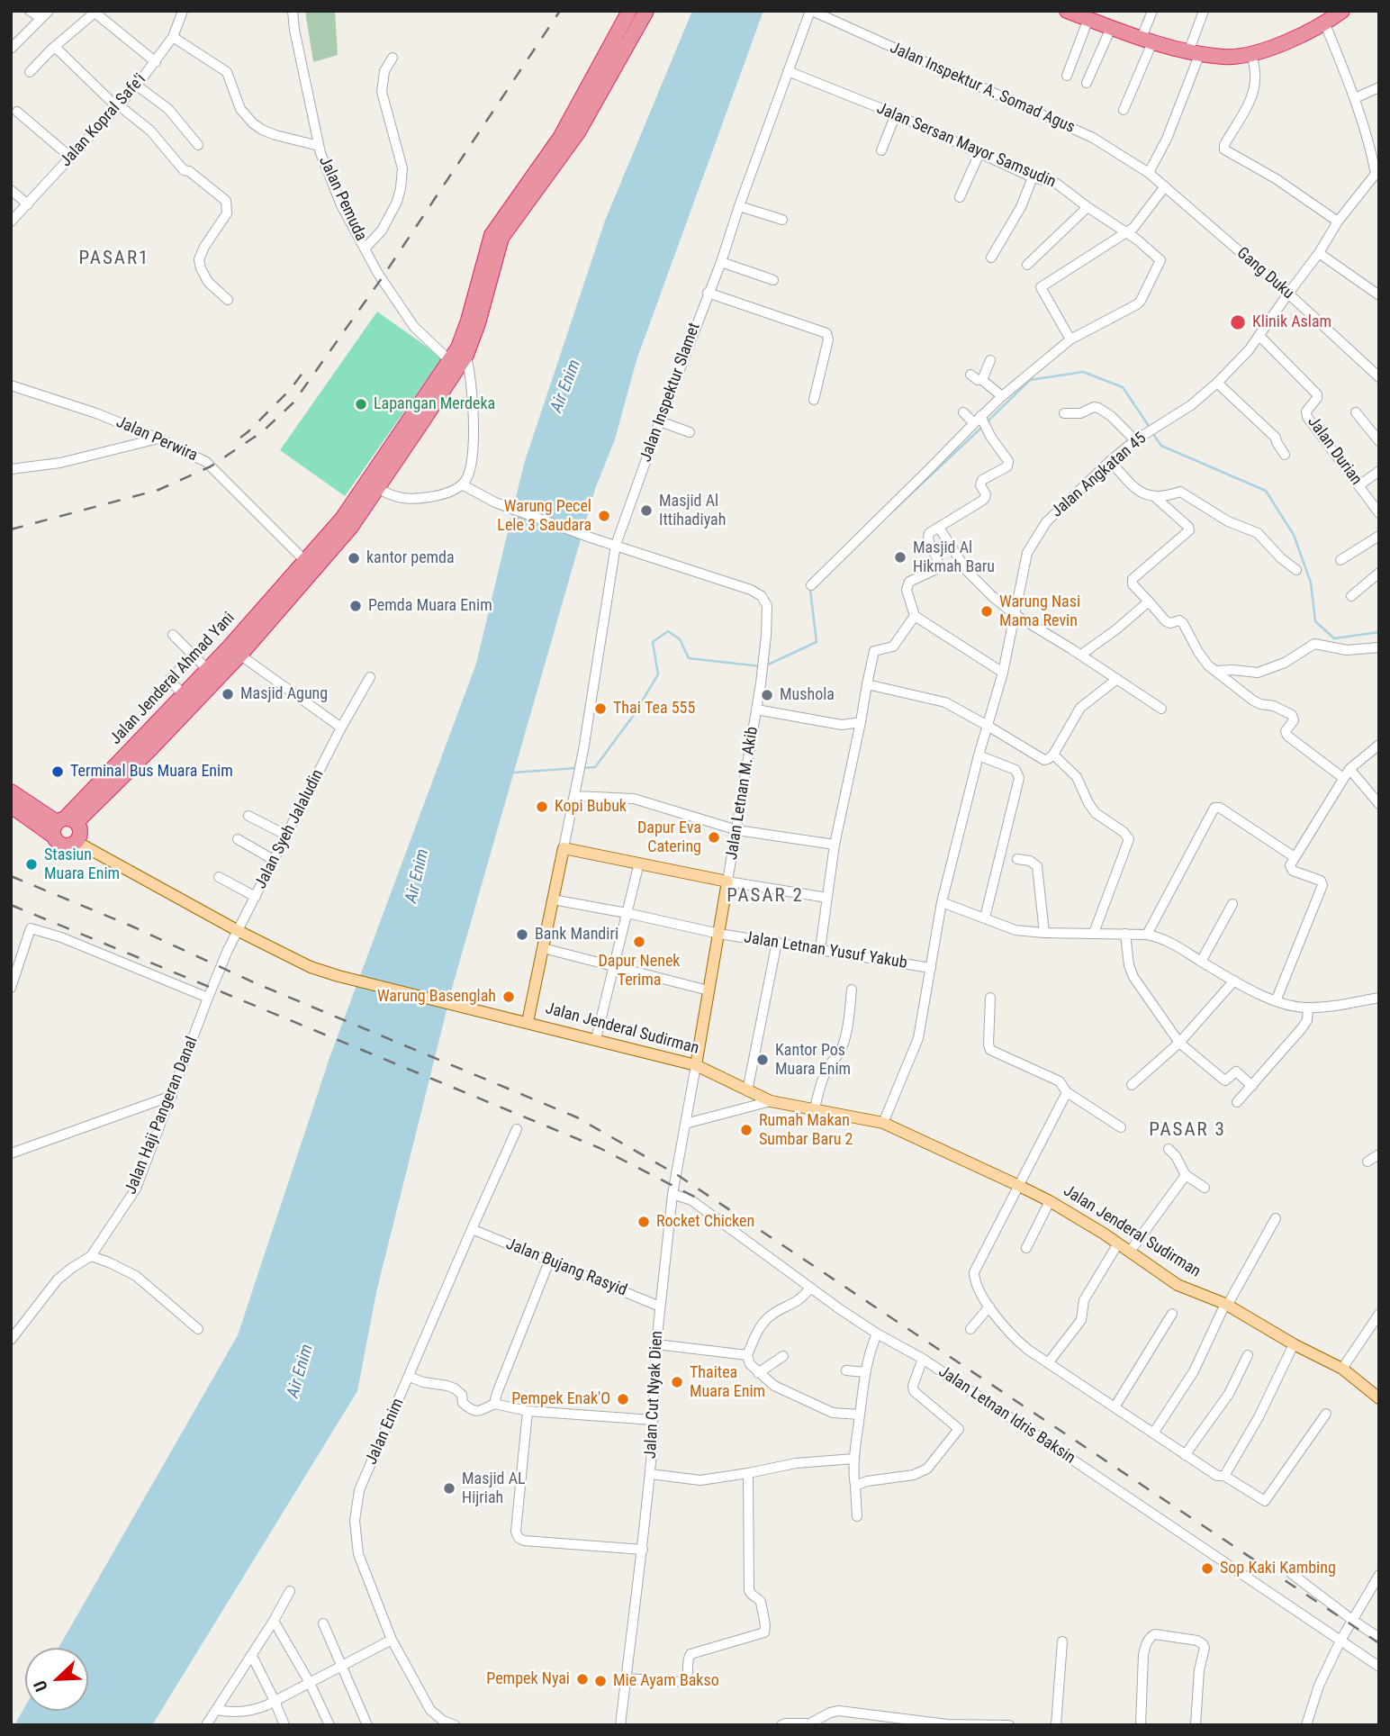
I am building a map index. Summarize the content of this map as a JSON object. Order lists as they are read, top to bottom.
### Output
{
  "streets": {
    "highway": ["Jalan Jenderal Ahmad Yani"],
    "main road": ["Jalan Jenderal Sudirman"],
    "street": [
      "Jalan Inspektur A. Somad Agus",
      "Jalan Kopral Safe'i",
      "Jalan Sersan Mayor Samsudin",
      "Jalan Pemuda",
      "Gang Duku",
      "Jalan Inspektur Slamet",
      "Jalan Perwira",
      "Jalan Durian",
      "Jalan Angkatan 45",
      "Jalan Letnan M. Akib",
      "Jalan Syeh Jalaludin",
      "Jalan Letnan Yusuf Yakub",
      "Jalan Haji Pangeran Danal",
      "Jalan Bujang Rasyid",
      "Jalan Cut Nyak Dien",
      "Jalan Letnan Idris Baksin",
      "Jalan Enim"
    ]
  },
  "crossings": [
    ["Jalan Inspektur A. Somad Agus", "Gang Duku"],
    ["Jalan Inspektur A. Somad Agus", "Jalan Inspektur Slamet"],
    ["Jalan Sersan Mayor Samsudin", "Jalan Inspektur Slamet"],
    ["Gang Duku", "Jalan Angkatan 45"],
    ["Jalan Inspektur Slamet", "Jalan Letnan M. Akib"],
    ["Jalan Perwira", "Jalan Jenderal Ahmad Yani"],
    ["Jalan Durian", "Jalan Angkatan 45"],
    ["Jalan Angkatan 45", "Jalan Letnan Yusuf Yakub"],
    ["Jalan Angkatan 45", "Jalan Jenderal Sudirman"],
    ["Jalan Syeh Jalaludin", "Jalan Jenderal Sudirman"],
    ["Jalan Syeh Jalaludin", "Jalan Haji Pangeran Danal"],
    ["Jalan Jenderal Sudirman", "Jalan Haji Pangeran Danal"],
    ["Jalan Jenderal Sudirman", "Jalan Cut Nyak Dien"],
    ["Jalan Bujang Rasyid", "Jalan Cut Nyak Dien"],
    ["Jalan Bujang Rasyid", "Jalan Enim"]
  ],
  "districts": ["PASAR1", "PASAR 2", "PASAR 3"],
  "water": ["Air Enim"],
  "places": [
    "Klinik Aslam",
    "Lapangan Merdeka",
    "Masjid Al Ittihadiyah",
    "Warung Pecel Lele 3 Saudara",
    "Masjid Al Hikmah Baru",
    "kantor pemda",
    "Pemda Muara Enim",
    "Warung Nasi Mama Revin",
    "Masjid Agung",
    "Mushola",
    "Thai Tea 555",
    "Terminal Bus Muara Enim",
    "Kopi Bubuk",
    "Dapur Eva Catering",
    "Stasiun Muara Enim",
    "Bank Mandiri",
    "Dapur Nenek Terima",
    "Warung Basenglah",
    "Kantor Pos Muara Enim",
    "Rumah Makan Sumbar Baru 2",
    "Rocket Chicken",
    "Thaitea Muara Enim",
    "Pempek Enak'O",
    "Masjid AL Hijriah",
    "Sop Kaki Kambing",
    "Pempek Nyai",
    "Mie Ayam Bakso"
  ],
  "north": "bottom left"
}
